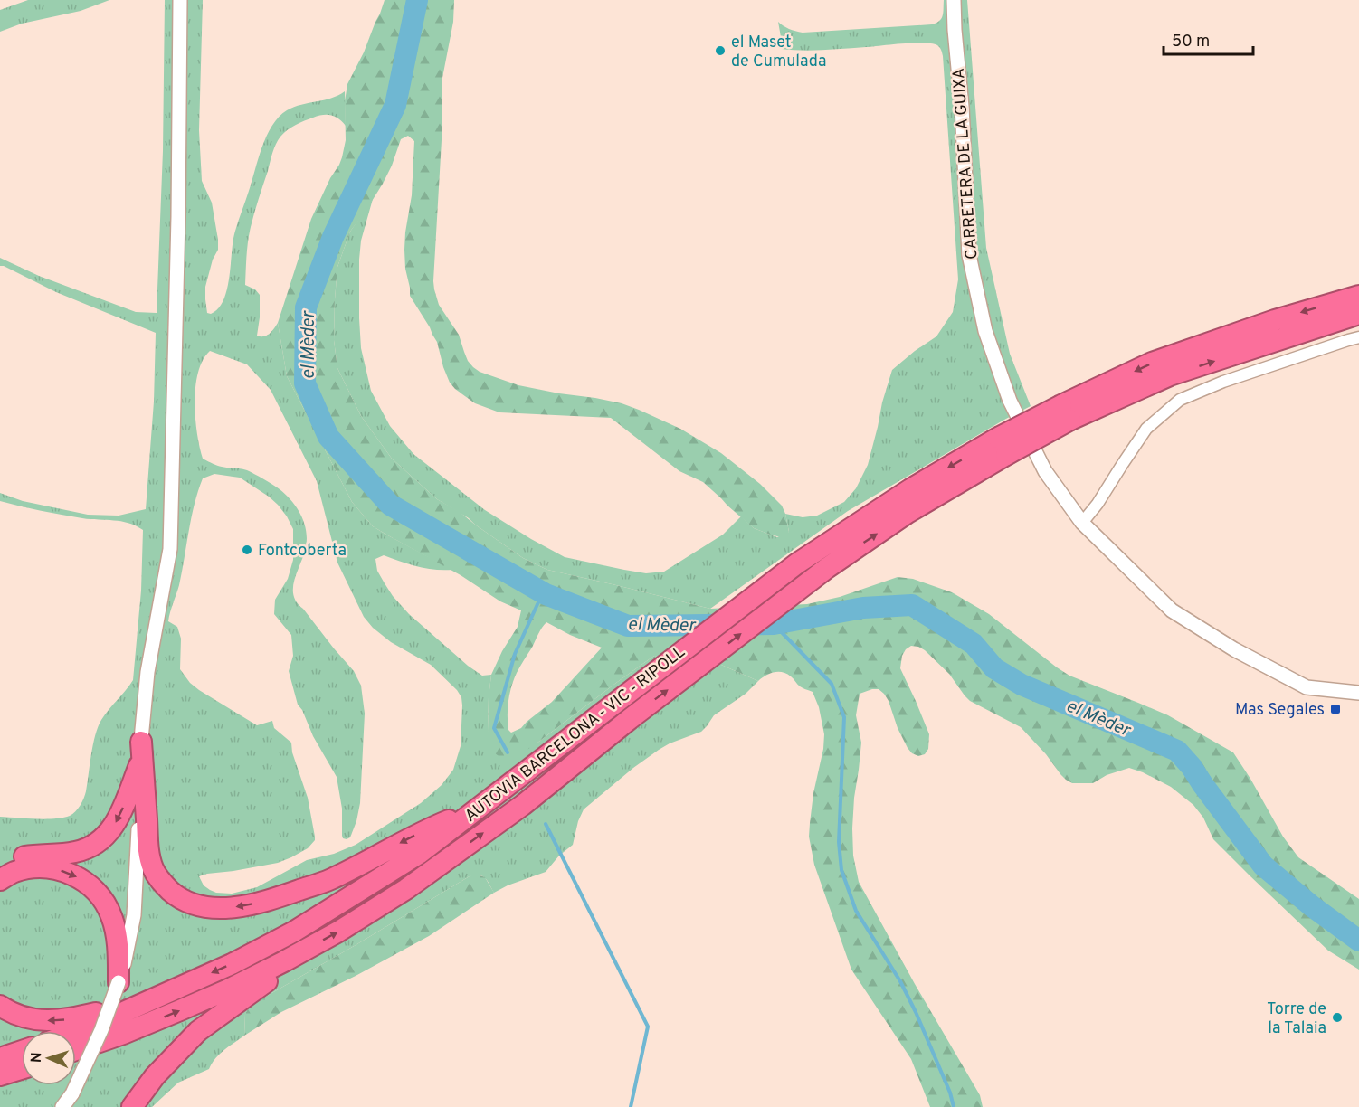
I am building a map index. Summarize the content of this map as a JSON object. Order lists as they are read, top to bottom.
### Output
{
  "streets": {
    "highway": ["AUTOVIA BARCELONA - VIC - RIPOLL"],
    "street": ["CARRETERA DE LA GUIXA"]
  },
  "water": ["el Mèder"],
  "places": {
    "other": ["el Maset de Cumulada", "Fontcoberta", "Torre de la Talaia"],
    "transit": ["Mas Segales"]
  },
  "scale_bar": "50 m",
  "north": "left"
}
